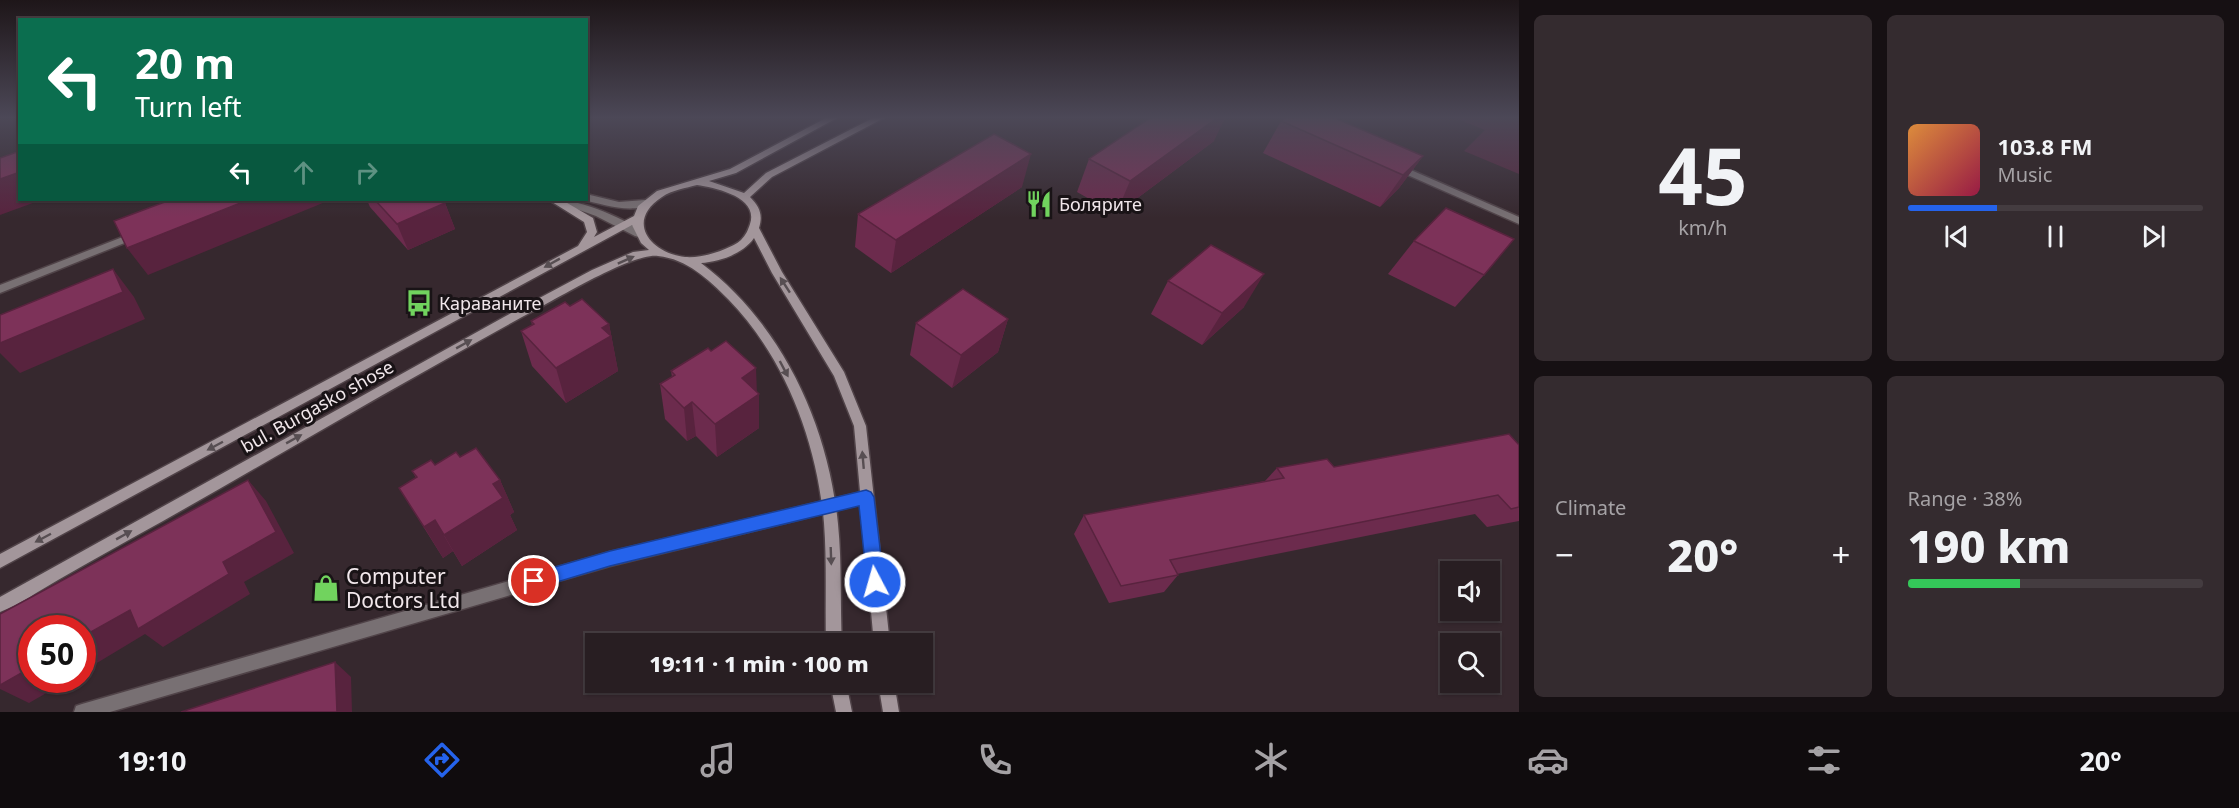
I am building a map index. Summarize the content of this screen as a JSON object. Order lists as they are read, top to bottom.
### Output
{
  "streets": {
    "main road": ["bul. Burgasko shose"]
  },
  "places": {
    "restaurant": ["Болярите"],
    "bus stop": ["Караваните"],
    "shop": ["Computer Doctors Ltd"]
  },
  "page": {
    "tile": [
      ["45", "km/h"],
      "Climate",
      ["Range · 38%", "190 km"]
    ],
    "turn": ["20 m", "Turn left"],
    "song": ["103.8 FM", "Music"],
    "heat": ["−", "20°", "+"],
    "limit": "50",
    "trip": "19:11 · 1 min · 100 m",
    "tabs": ["19:10", "20°"]
  }
}
